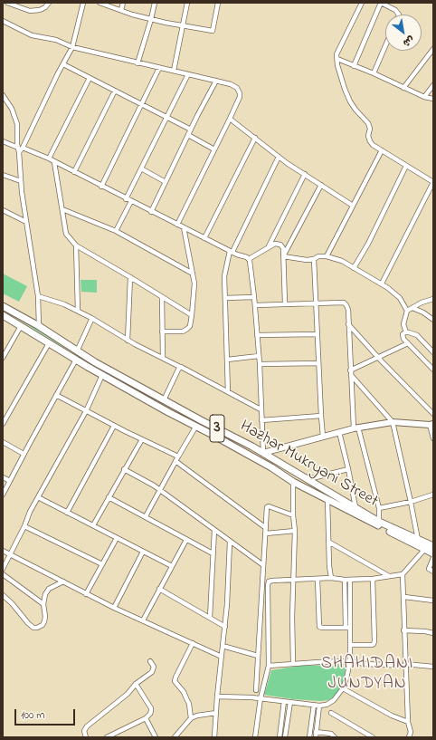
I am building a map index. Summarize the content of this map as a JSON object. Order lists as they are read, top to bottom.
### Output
{
  "streets": {
    "highway": ["3", "Hazhar Mukryani Street"]
  },
  "districts": ["SHAHIDANI JUNDYAN"],
  "scale_bar": "100 m",
  "north": "bottom right"
}
